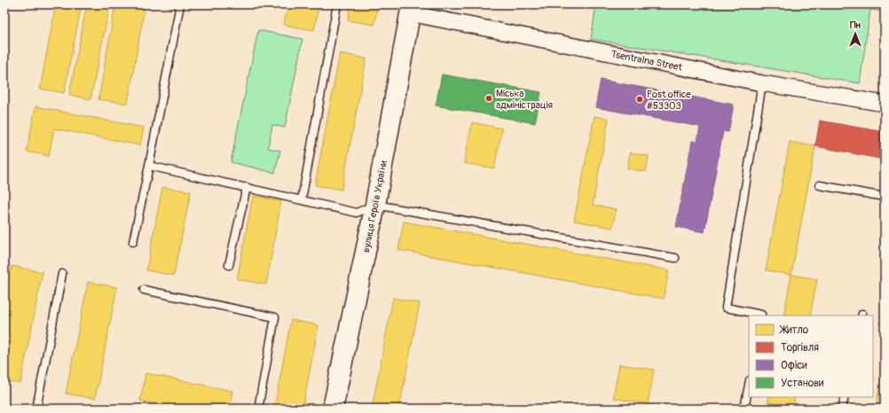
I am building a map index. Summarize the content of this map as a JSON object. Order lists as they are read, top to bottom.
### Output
{
  "streets": {
    "street": ["Tsentralna Street", "вулиця Героїв України"]
  },
  "crossings": [
    ["Tsentralna Street", "вулиця Героїв України"]
  ],
  "places": ["Мiська адмiнicтрацiя", "Post office #53303"],
  "legend": [
    "Житло",
    "Торгівля",
    "Офіси",
    "Установи"
  ],
  "north": "top"
}
